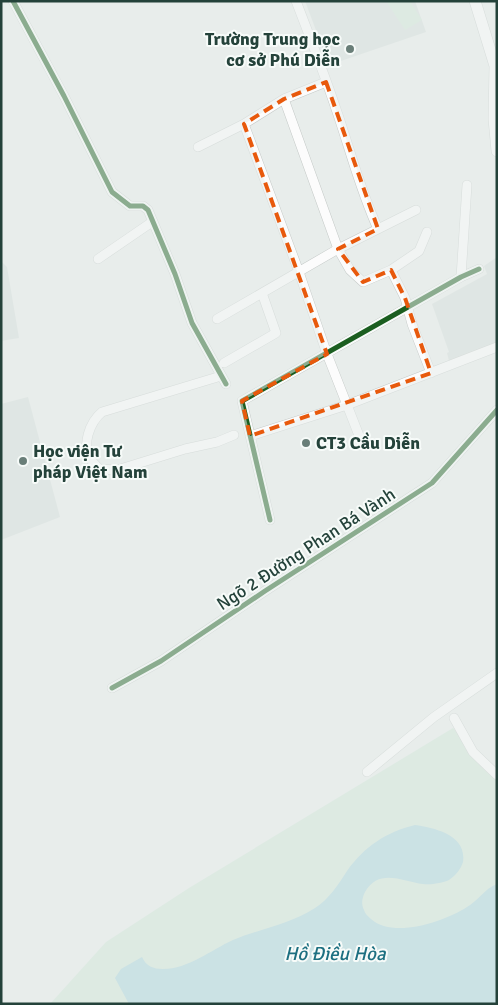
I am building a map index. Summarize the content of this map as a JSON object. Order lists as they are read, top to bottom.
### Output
{
  "streets": {
    "street": ["Ngõ 2 Đường Phan Bá Vành"]
  },
  "water": ["Hồ Điều Hòa"],
  "places": ["Trường Trung học cơ sở Phú Diễn", "CT3 Cầu Diễn", "Học viện Tư pháp Việt Nam"]
}
